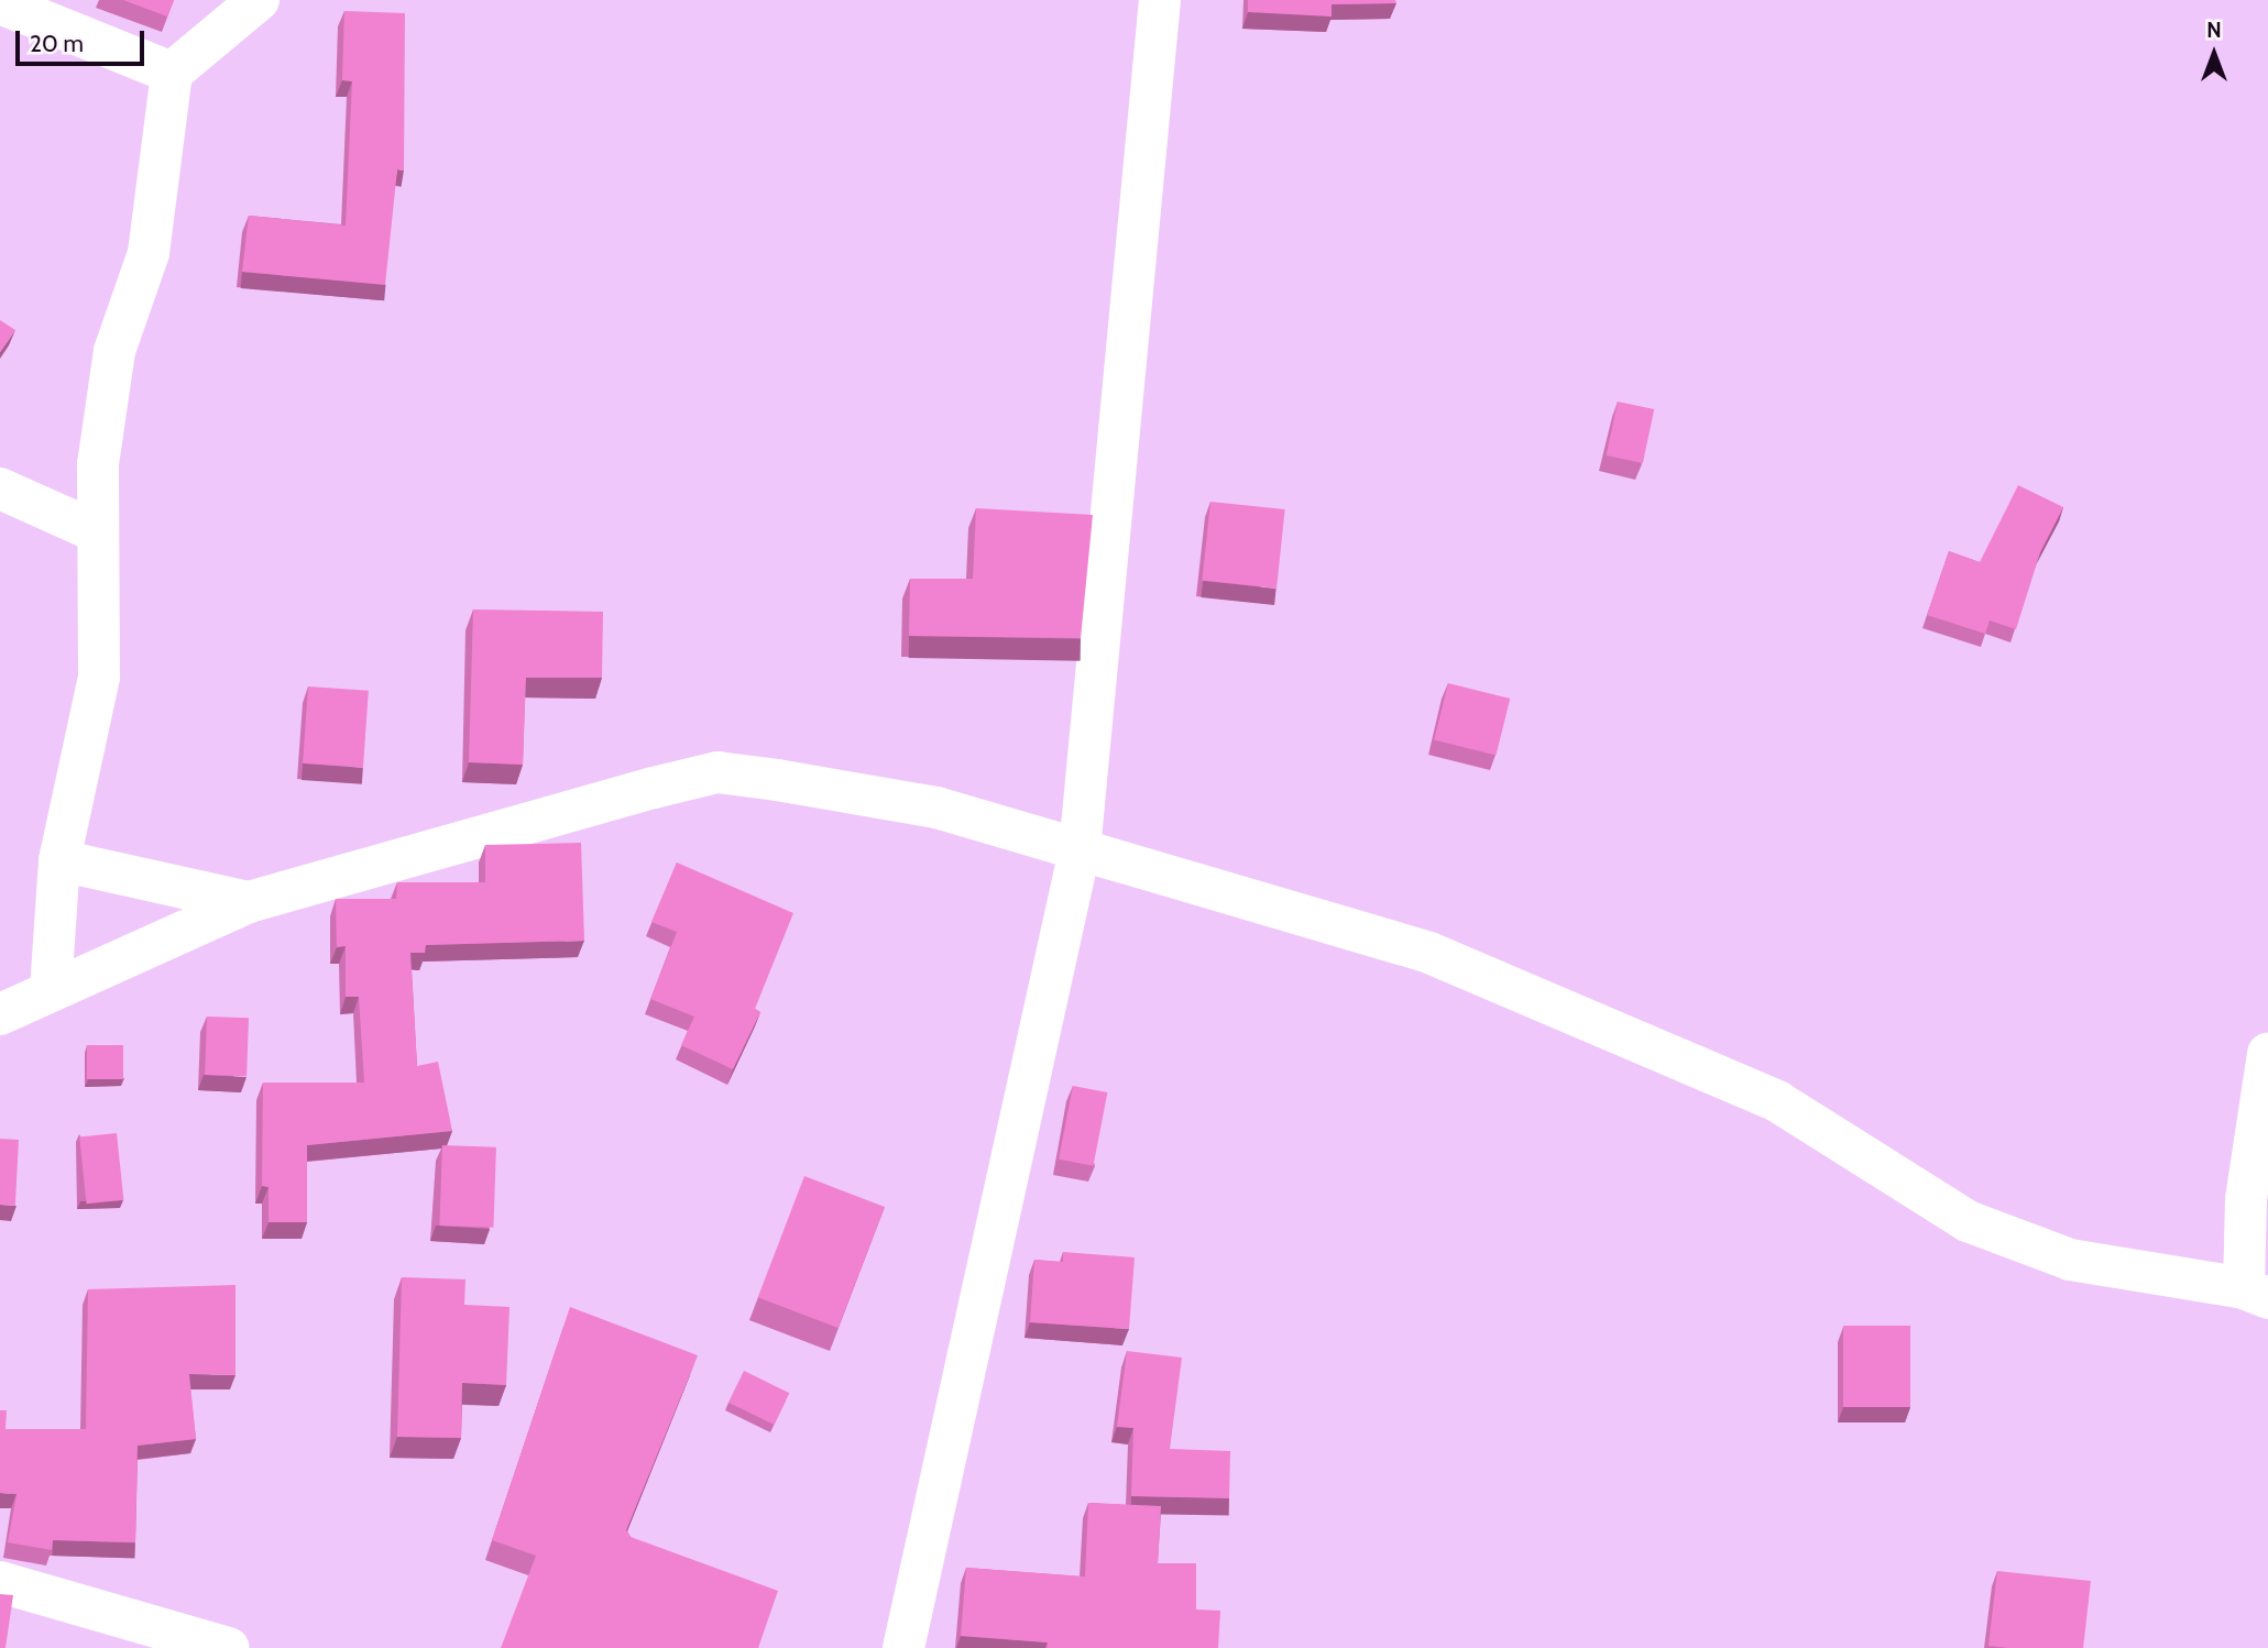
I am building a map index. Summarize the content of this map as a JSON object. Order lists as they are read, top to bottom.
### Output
{
  "scale_bar": "20 m",
  "north": "top"
}
